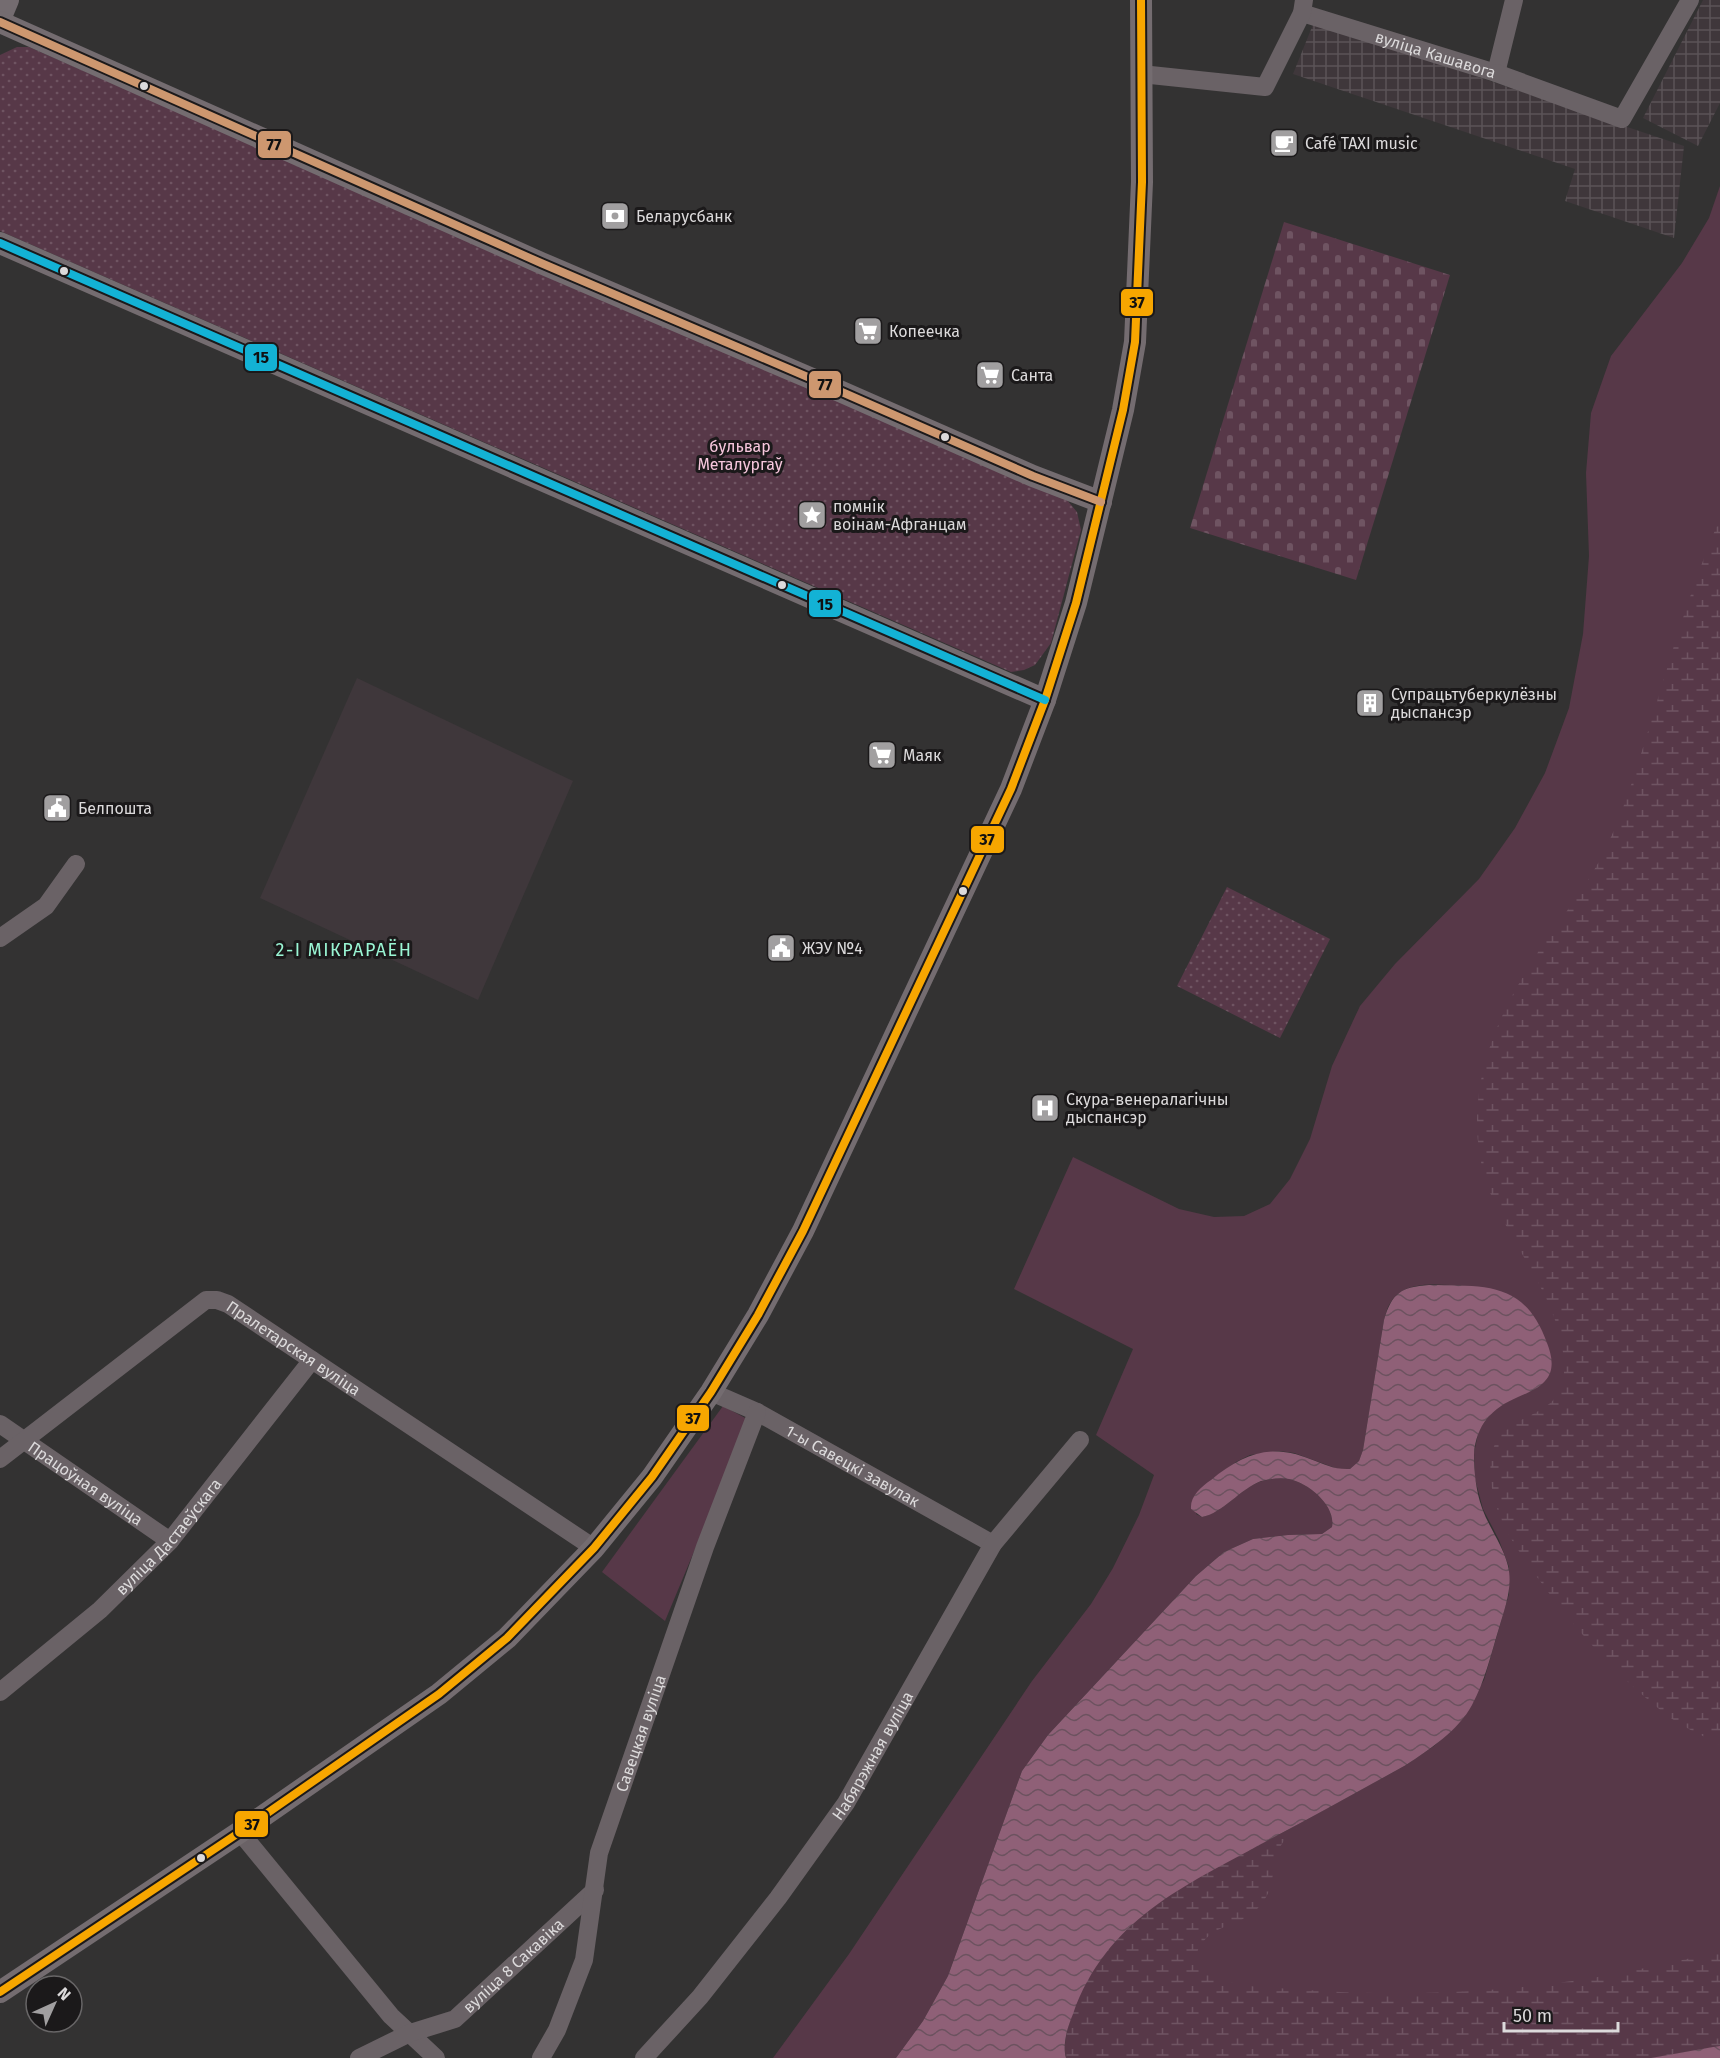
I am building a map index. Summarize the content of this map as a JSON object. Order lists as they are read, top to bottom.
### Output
{
  "streets": {
    "street": [
      "вуліца Кашавога",
      "Пралетарская вуліца",
      "1-ы Савецкі завулак",
      "Працоўная вуліца",
      "вуліца Дастаеўскага",
      "Савецкая вуліца",
      "Набярэжная вуліца",
      "вуліца 8 Сакавіка"
    ]
  },
  "crossings": [
    ["Пралетарская вуліца", "Працоўная вуліца"],
    ["Пралетарская вуліца", "вуліца Дастаеўскага"],
    ["1-ы Савецкі завулак", "Савецкая вуліца"],
    ["1-ы Савецкі завулак", "Набярэжная вуліца"],
    ["Працоўная вуліца", "вуліца Дастаеўскага"],
    ["Савецкая вуліца", "вуліца 8 Сакавіка"]
  ],
  "districts": ["2-І МІКРАРАЁН"],
  "parks": ["бульвар Металургаў"],
  "places": {
    "cafe": ["Café TAXI music"],
    "bank": ["Беларусбанк"],
    "supermarket": ["Копеечка", "Санта", "Маяк"],
    "place": ["помнік воінам-Афганцам"],
    "building": ["Супрацьтуберкулёзны дыспансэр"],
    "public building": ["Белпошта", "ЖЭУ №4"],
    "hospital": ["Скура-венералагічны дыспансэр"]
  },
  "lines": ["transit line 37", "transit line 77", "transit line 15"],
  "scale_bar": "50 m",
  "north": "top right"
}
